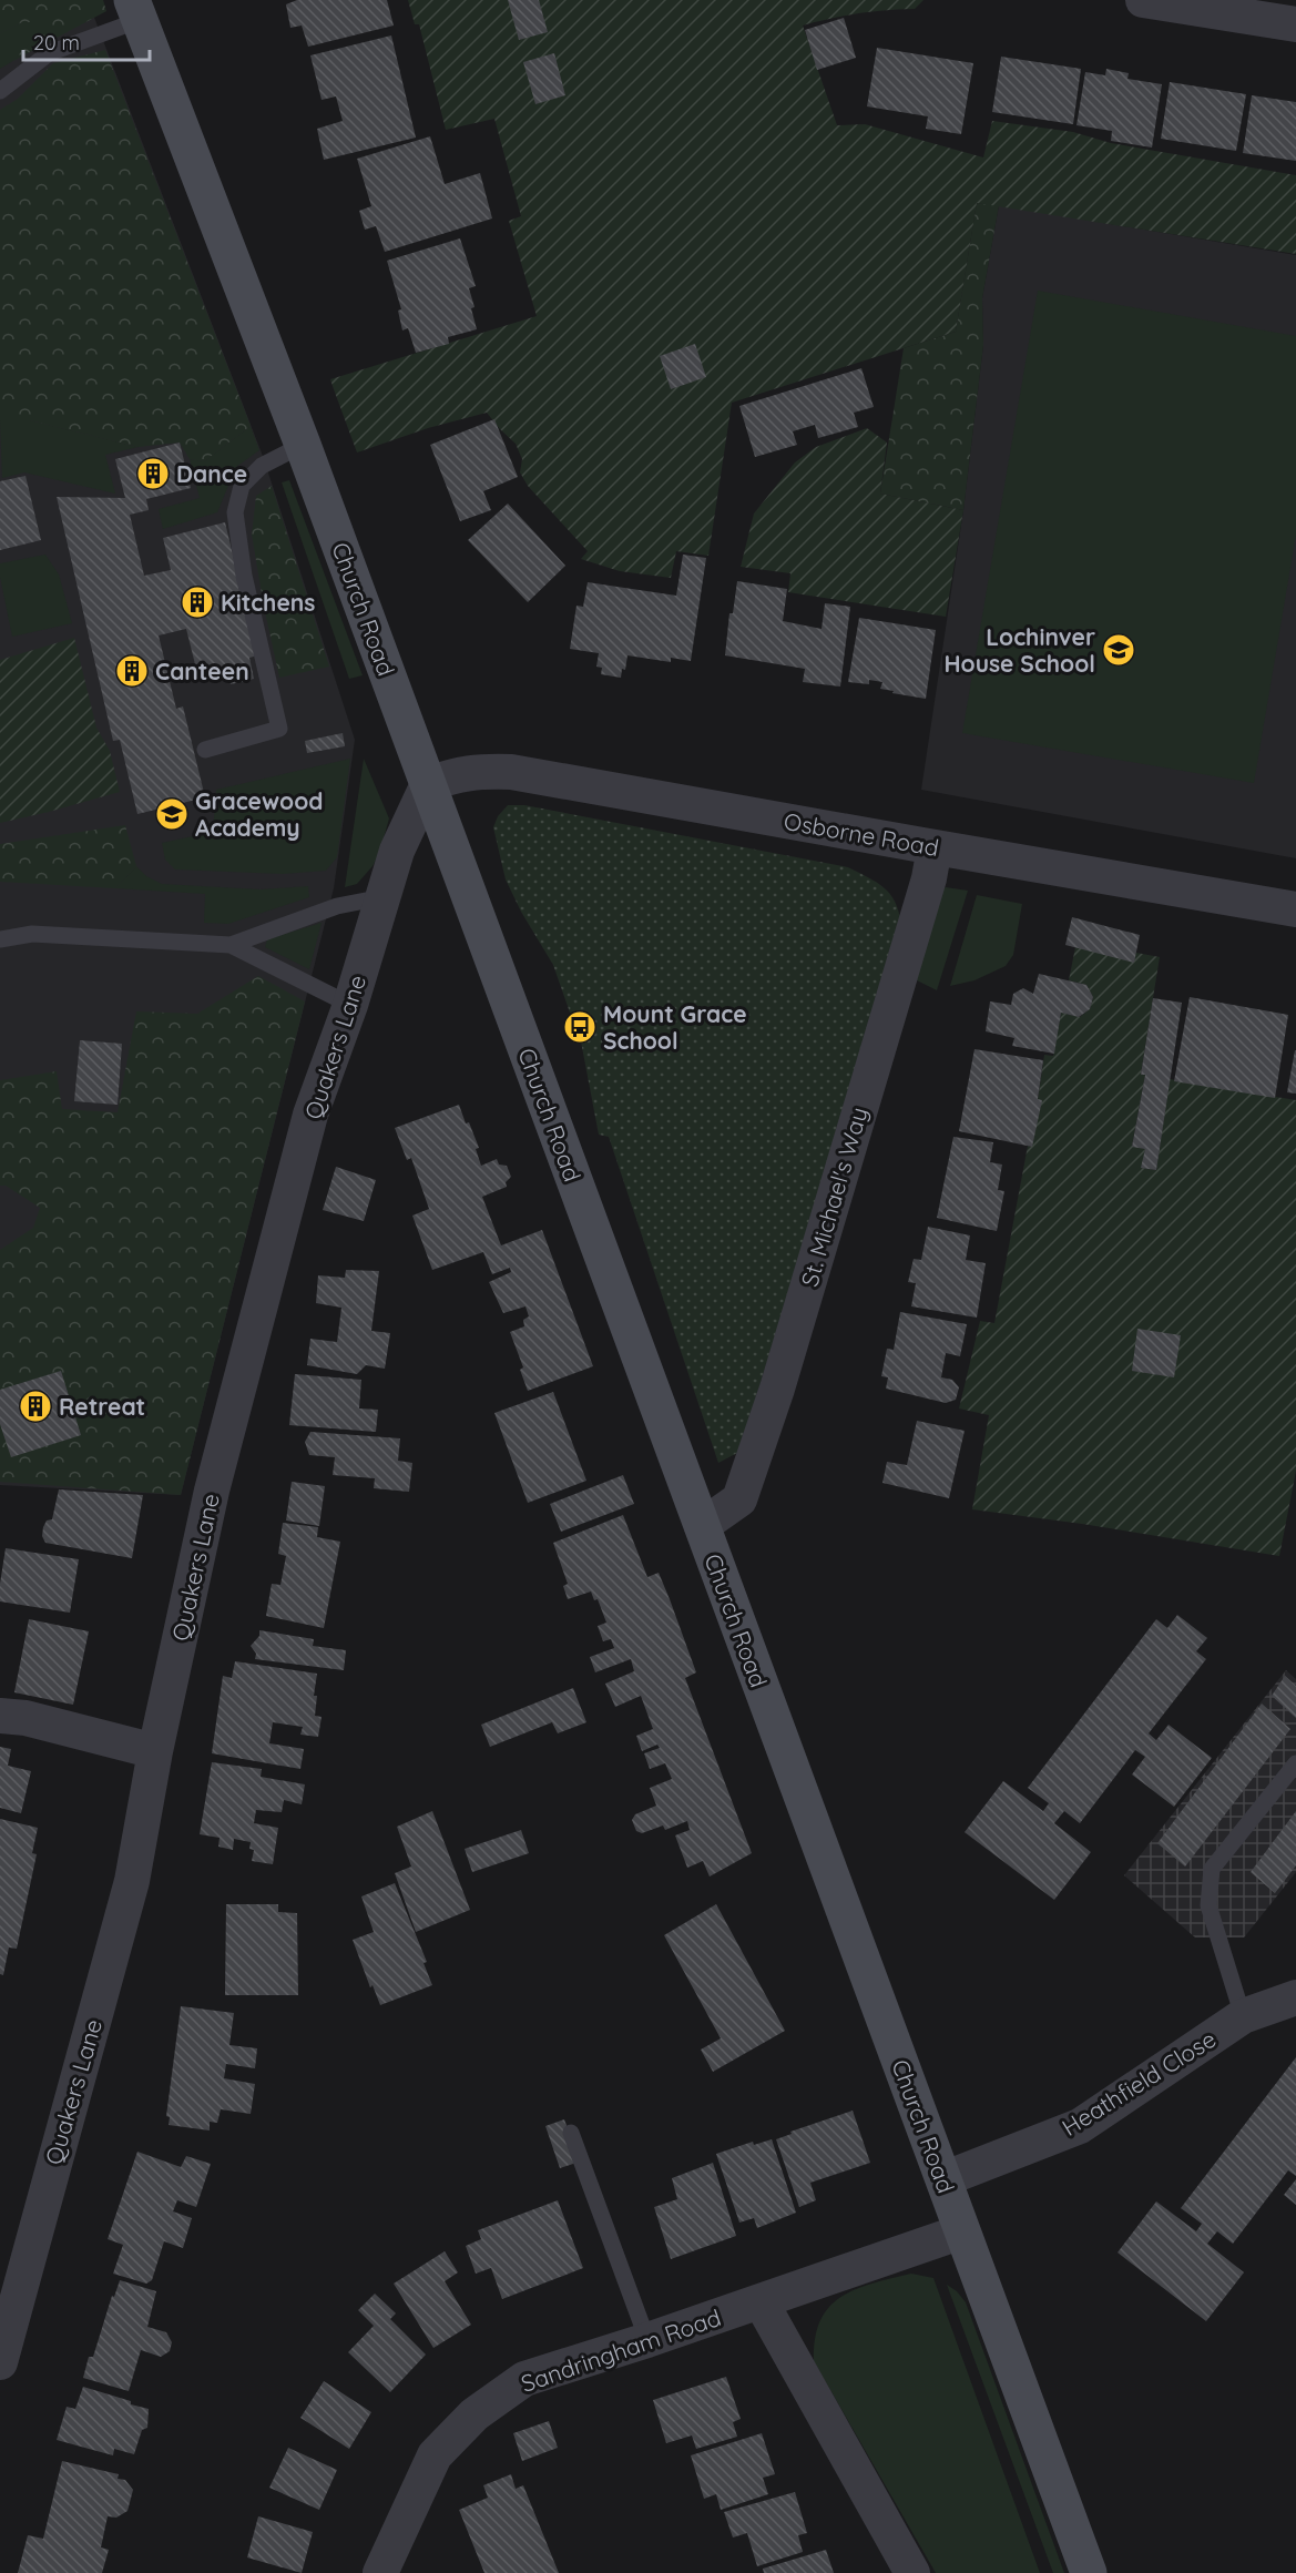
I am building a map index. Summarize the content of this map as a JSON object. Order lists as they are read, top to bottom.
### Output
{
  "streets": {
    "street": [
      "Church Road",
      "Osborne Road",
      "Quakers Lane",
      "St. Michael's Way",
      "Heathfield Close",
      "Sandringham Road"
    ]
  },
  "crossings": [
    ["Church Road", "Osborne Road"],
    ["Church Road", "Quakers Lane"],
    ["Church Road", "St. Michael's Way"],
    ["Church Road", "Heathfield Close"],
    ["Osborne Road", "Quakers Lane"],
    ["Osborne Road", "St. Michael's Way"]
  ],
  "places": {
    "building": [
      "Dance",
      "Kitchens",
      "Canteen",
      "Retreat"
    ],
    "school or university": ["Lochinver House School", "Gracewood Academy"],
    "bus stop": ["Mount Grace School"]
  },
  "scale_bar": "20 m"
}
